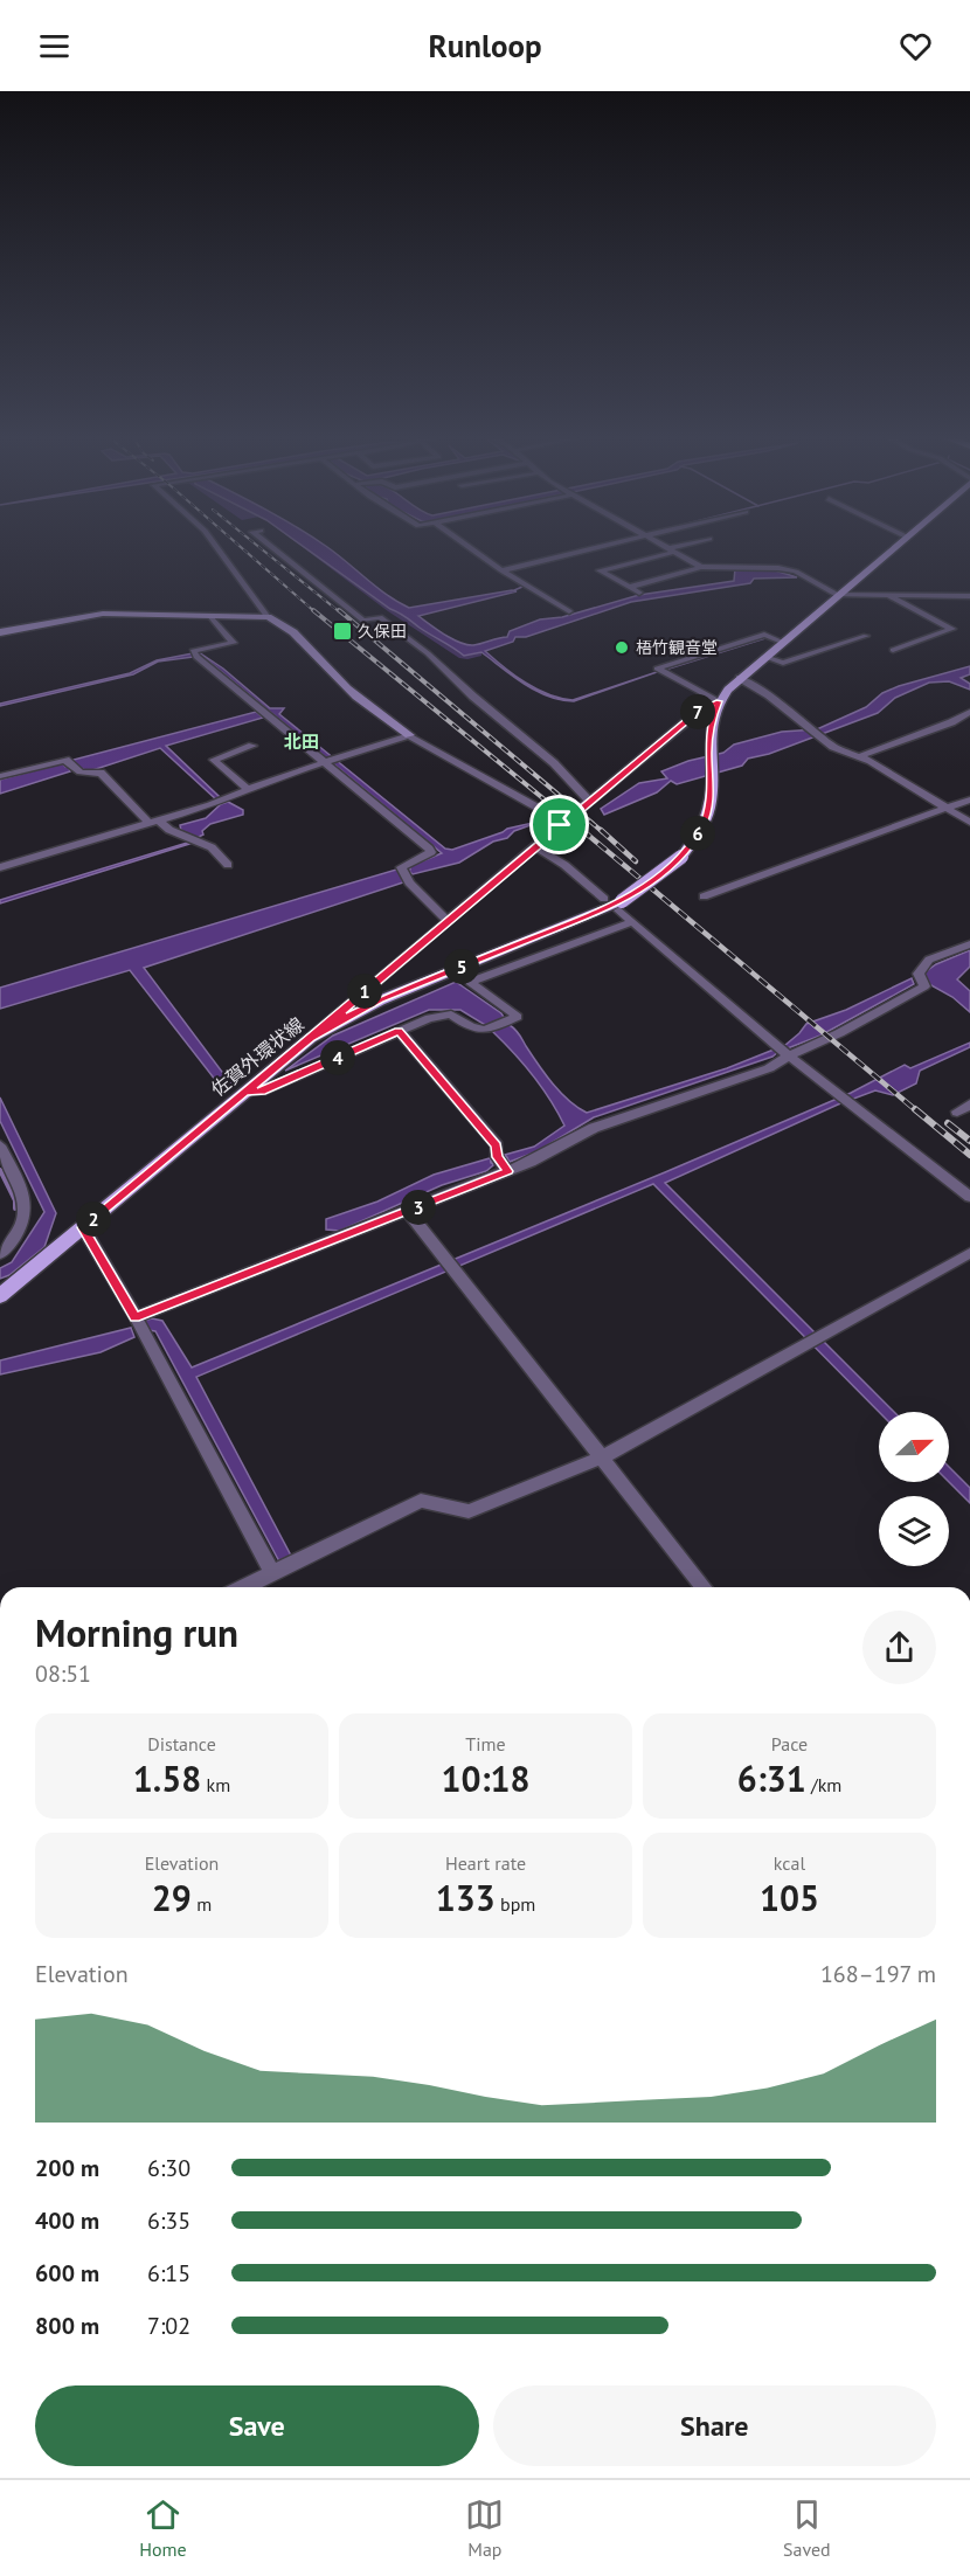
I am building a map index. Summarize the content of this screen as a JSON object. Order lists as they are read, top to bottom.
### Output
{
  "streets": {
    "main road": ["佐賀外環状線"]
  },
  "districts": ["北田"],
  "places": {
    "transit": ["久保田"],
    "other": ["梧竹観音堂"]
  },
  "north": "right",
  "page": {
    "header": "Runloop",
    "pins": [
      "7",
      "6",
      "5",
      "1",
      "4",
      "3",
      "2"
    ],
    "heading": ["Morning run", "08:51"],
    "stats": [
      ["Distance", "1.58 km"],
      ["Time", "10:18"],
      ["Pace", "6:31 /km"],
      ["Elevation", "29 m"],
      ["Heart rate", "133 bpm"],
      ["kcal", "105"]
    ],
    "chart": ["Elevation", "168–197 m"],
    "list": [
      {
        "name": "200 m",
        "note": "6:30"
      },
      {
        "name": "400 m",
        "note": "6:35"
      },
      {
        "name": "600 m",
        "note": "6:15"
      },
      {
        "name": "800 m",
        "note": "7:02"
      }
    ],
    "buttons": ["Save", "Share"],
    "tabs": ["Home", "Map", "Saved"]
  }
}
